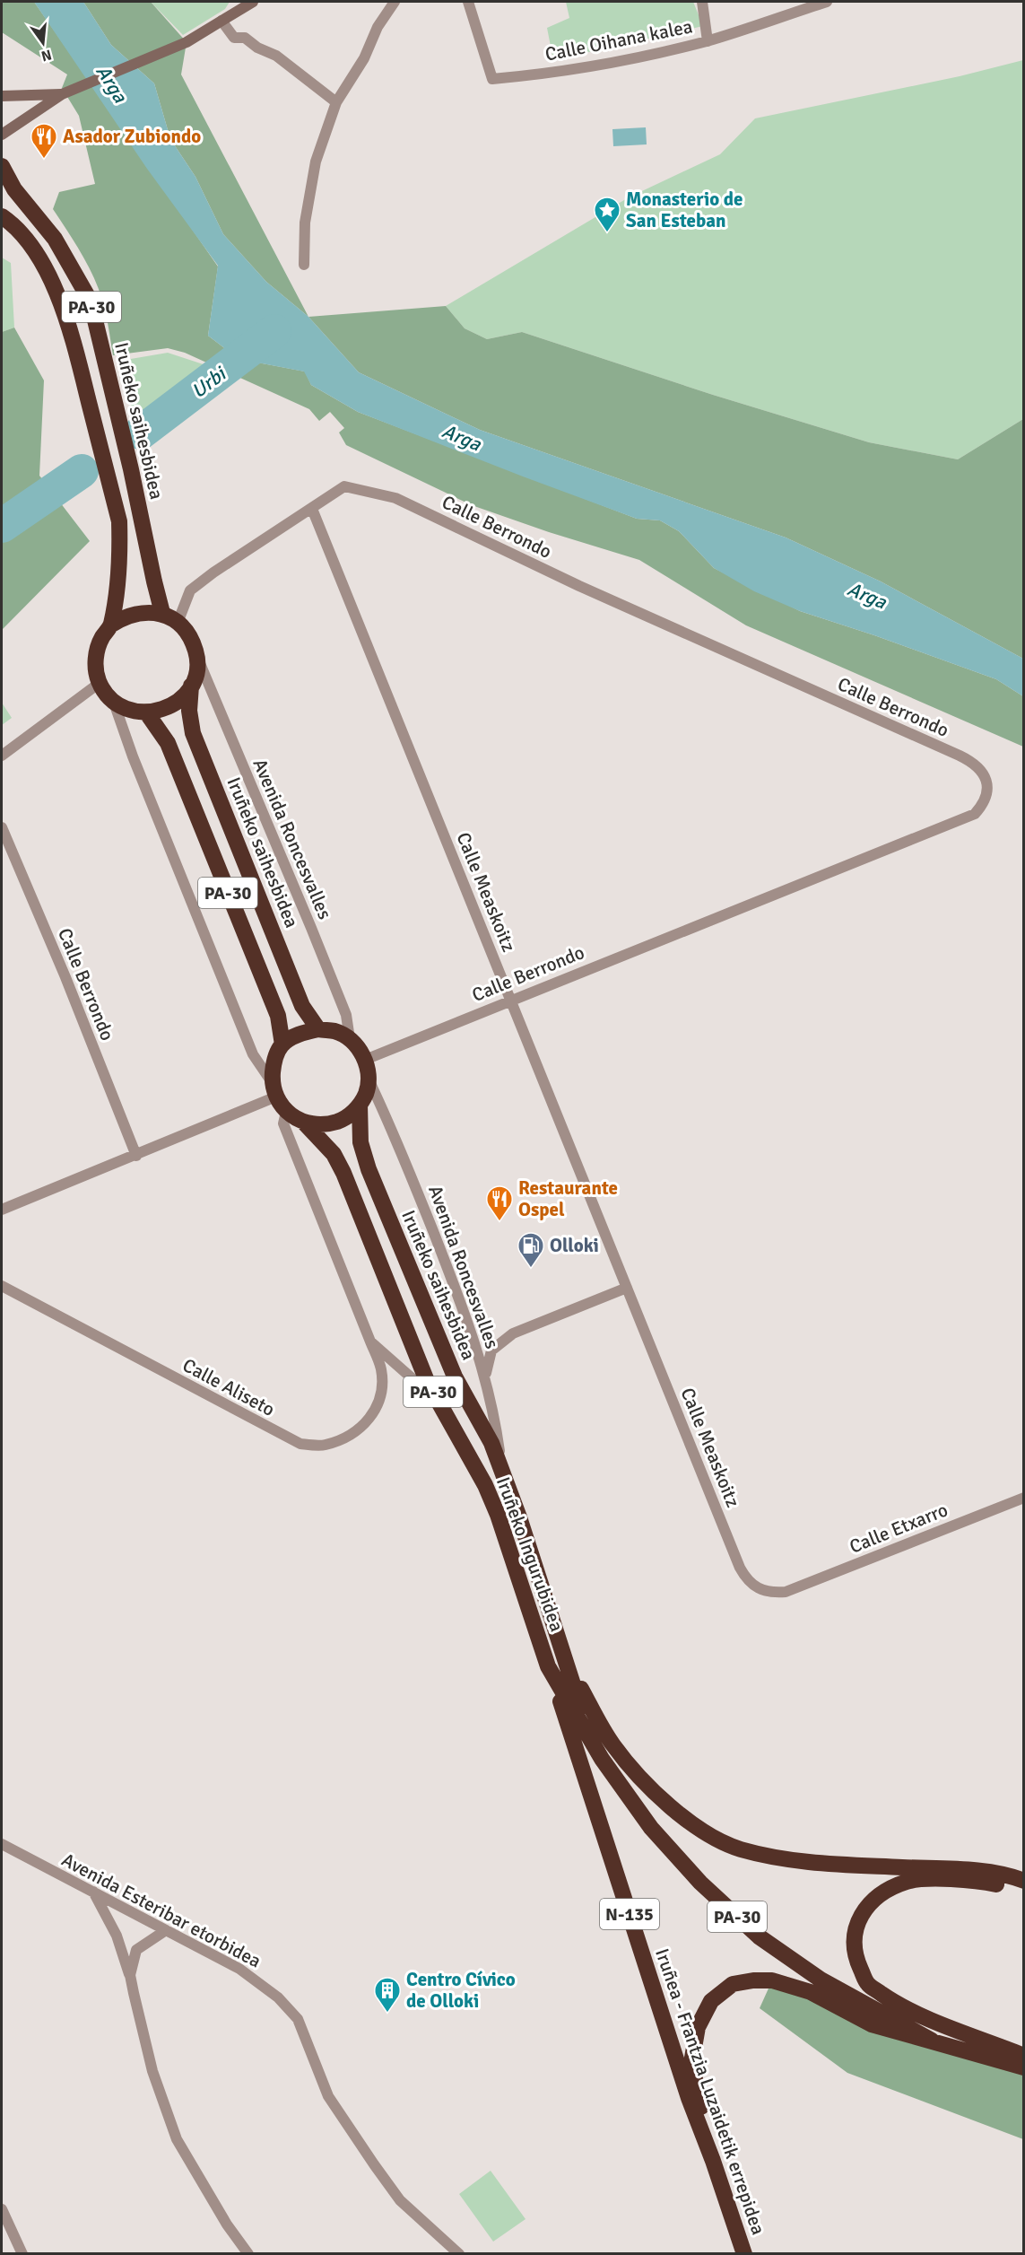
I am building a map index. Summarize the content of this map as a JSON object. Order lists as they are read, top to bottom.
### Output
{
  "streets": {
    "highway": [
      "PA-30",
      "Iruñeko saihesbidea",
      "Iruñeko Ingurubidea",
      "N-135",
      "Iruñea - Frantzia Luzaidetik errepidea"
    ],
    "street": [
      "Calle Oihana kalea",
      "Calle Berrondo",
      "Avenida Roncesvalles",
      "Calle Measkoitz",
      "Calle Aliseto",
      "Calle Etxarro",
      "Avenida Esteribar etorbidea"
    ]
  },
  "crossings": [
    ["PA-30", "Iruñeko saihesbidea"],
    ["PA-30", "Calle Berrondo"],
    ["PA-30", "Avenida Roncesvalles"],
    ["PA-30", "Iruñeko Ingurubidea"],
    ["Iruñeko saihesbidea", "Calle Berrondo"],
    ["Iruñeko saihesbidea", "Avenida Roncesvalles"],
    ["Iruñeko saihesbidea", "Iruñeko Ingurubidea"],
    ["Calle Berrondo", "Avenida Roncesvalles"],
    ["Calle Berrondo", "Calle Measkoitz"],
    ["Calle Berrondo", "Iruñeko Ingurubidea"],
    ["Avenida Roncesvalles", "Iruñeko Ingurubidea"],
    ["Calle Measkoitz", "Calle Etxarro"],
    ["Iruñeko Ingurubidea", "Iruñea - Frantzia Luzaidetik errepidea"]
  ],
  "water": ["Arga", "Urbi"],
  "places": {
    "restaurant": ["Asador Zubiondo", "Restaurante Ospel"],
    "place": ["Monasterio de San Esteban"],
    "fuel station": ["Olloki"],
    "building": ["Centro Cívico de Olloki"]
  },
  "north": "bottom"
}
